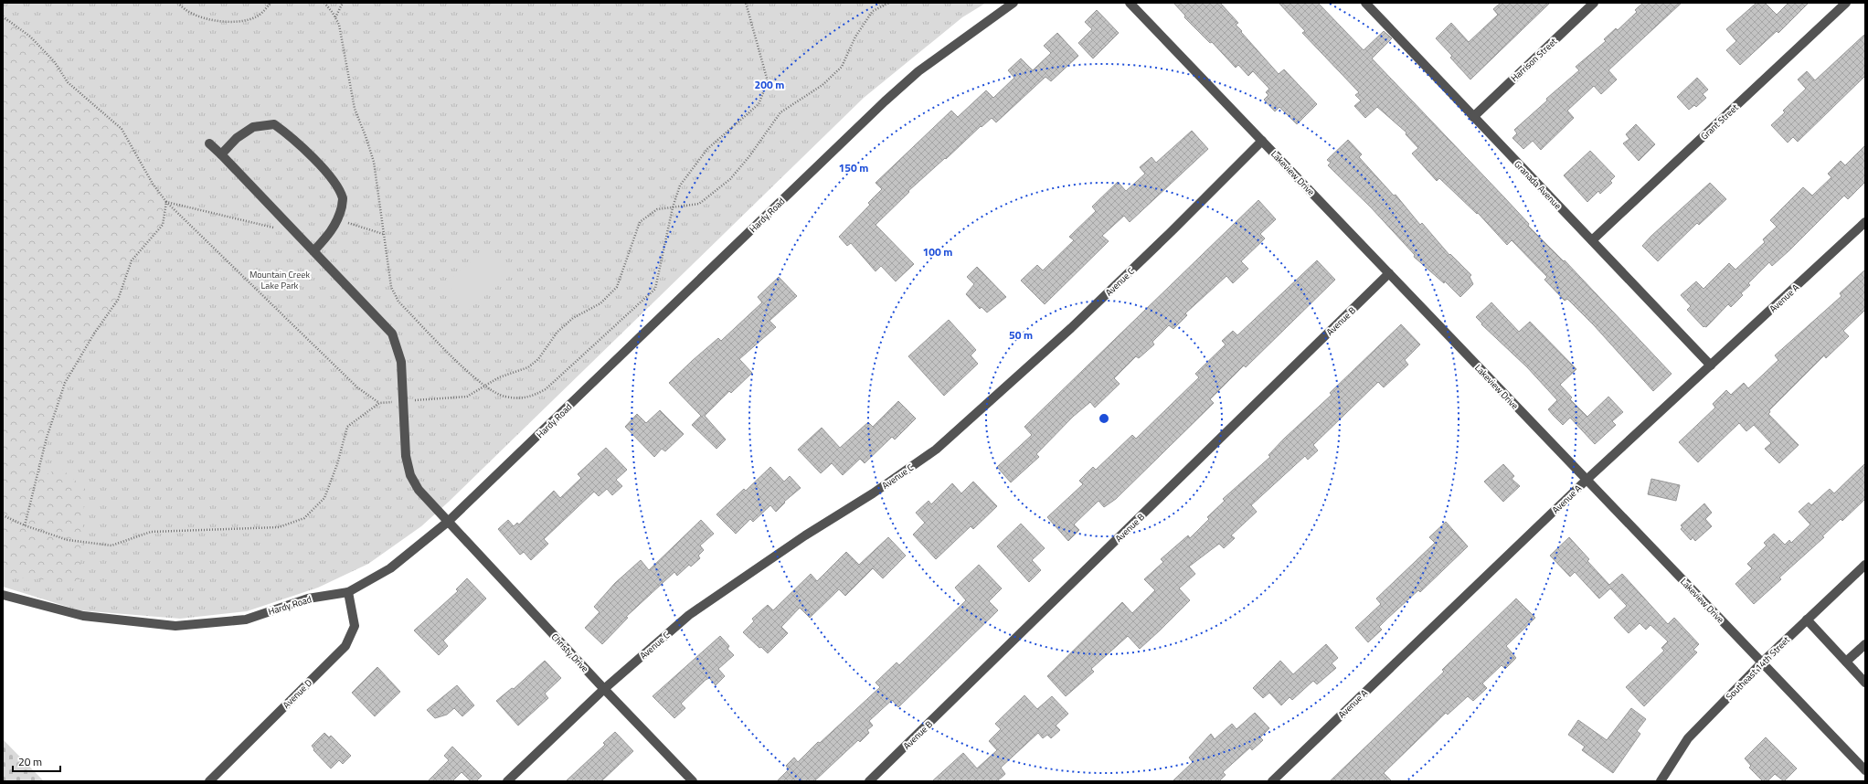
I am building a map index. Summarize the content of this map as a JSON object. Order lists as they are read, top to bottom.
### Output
{
  "streets": {
    "street": [
      "Harrison Street",
      "Grant Street",
      "Lakeview Drive",
      "Granada Avenue",
      "Hardy Road",
      "Avenue C",
      "Avenue A",
      "Avenue B",
      "Christy Drive",
      "Southeast 14th Street",
      "Avenue D"
    ]
  },
  "crossings": [
    ["Harrison Street", "Granada Avenue"],
    ["Grant Street", "Granada Avenue"],
    ["Lakeview Drive", "Avenue C"],
    ["Lakeview Drive", "Avenue A"],
    ["Lakeview Drive", "Avenue B"],
    ["Lakeview Drive", "Southeast 14th Street"],
    ["Granada Avenue", "Avenue A"],
    ["Hardy Road", "Christy Drive"],
    ["Hardy Road", "Avenue D"],
    ["Avenue C", "Christy Drive"]
  ],
  "parks": ["Mountain Creek Lake Park"],
  "scale_bar": "20 m",
  "rings": [
    "200 m",
    "150 m",
    "100 m",
    "50 m"
  ]
}
